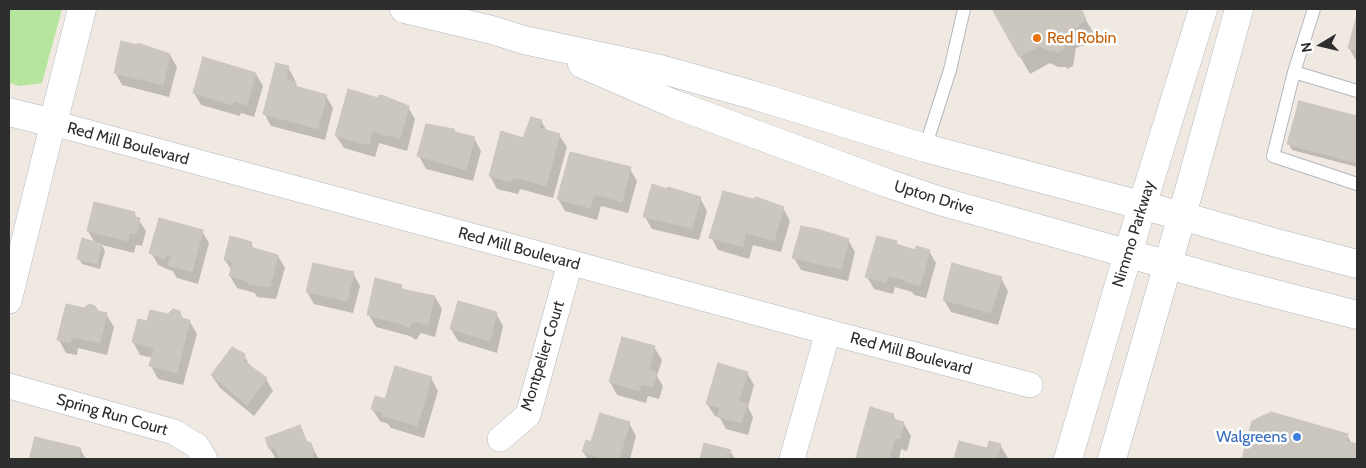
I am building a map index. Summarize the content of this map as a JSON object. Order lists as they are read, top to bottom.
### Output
{
  "streets": {
    "main road": ["Red Mill Boulevard", "Upton Drive", "Nimmo Parkway"],
    "street": ["Montpelier Court", "Spring Run Court"]
  },
  "crossings": [
    ["Red Mill Boulevard", "Montpelier Court"],
    ["Upton Drive", "Nimmo Parkway"]
  ],
  "places": ["Red Robin", "Walgreens"],
  "north": "left"
}
